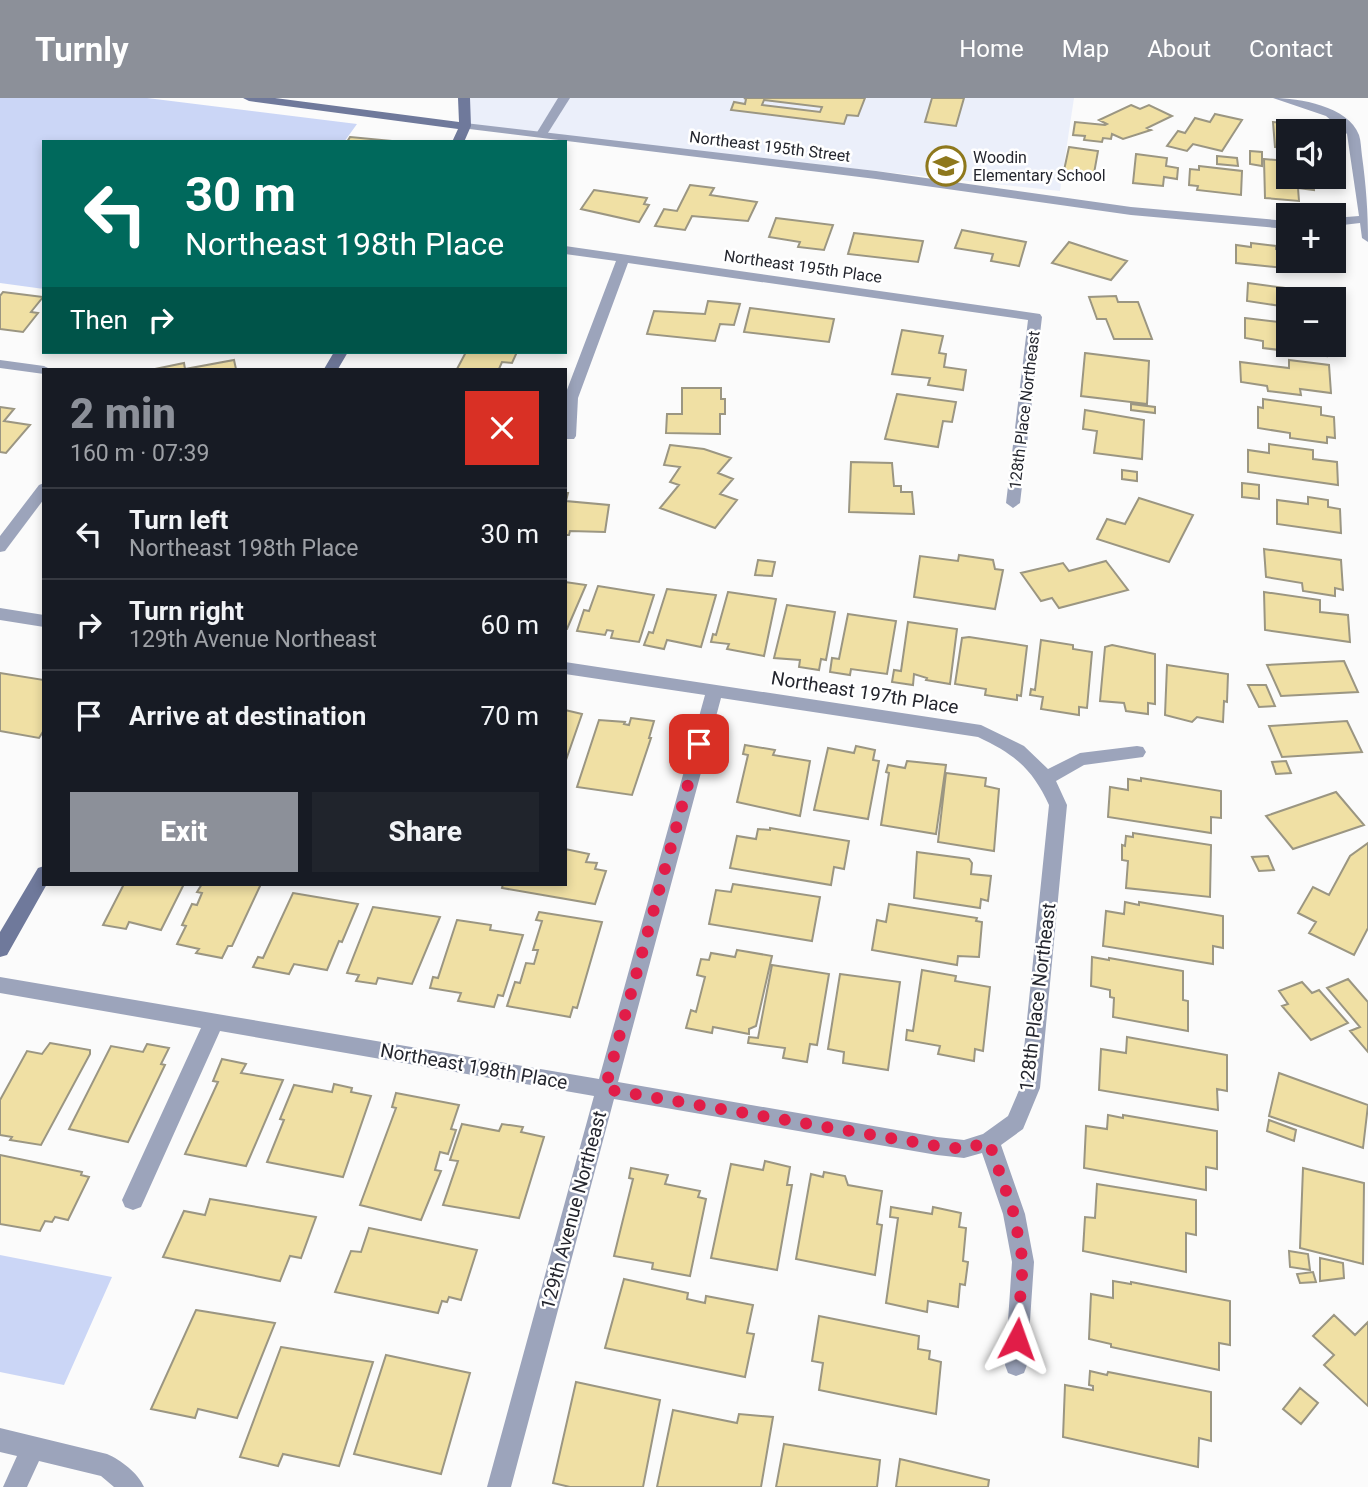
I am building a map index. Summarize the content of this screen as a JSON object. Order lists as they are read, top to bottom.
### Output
{
  "streets": {
    "main road": ["Northeast 195th Street"],
    "street": [
      "Northeast 195th Place",
      "128th Place Northeast",
      "Northeast 197th Place",
      "Northeast 198th Place",
      "129th Avenue Northeast"
    ]
  },
  "crossings": [
    ["Northeast 195th Place", "128th Place Northeast"],
    ["128th Place Northeast", "Northeast 197th Place"],
    ["128th Place Northeast", "Northeast 198th Place"],
    ["Northeast 197th Place", "129th Avenue Northeast"],
    ["Northeast 198th Place", "129th Avenue Northeast"]
  ],
  "places": {
    "school or university": ["Woodin Elementary School"]
  },
  "page": {
    "header": "Turnly",
    "nav": [
      "Home",
      "Map",
      "About",
      "Contact"
    ],
    "map_buttons": ["+", "−"],
    "turn": ["30 m", "Northeast 198th Place"],
    "then": "Then",
    "heading": ["2 min", "160 m · 07:39"],
    "list": [
      {
        "name": "Turn left",
        "note": "Northeast 198th Place",
        "value": "30 m"
      },
      {
        "name": "Turn right",
        "note": "129th Avenue Northeast",
        "value": "60 m"
      },
      {
        "name": "Arrive at destination",
        "value": "70 m"
      }
    ],
    "buttons": ["Exit", "Share"]
  }
}
